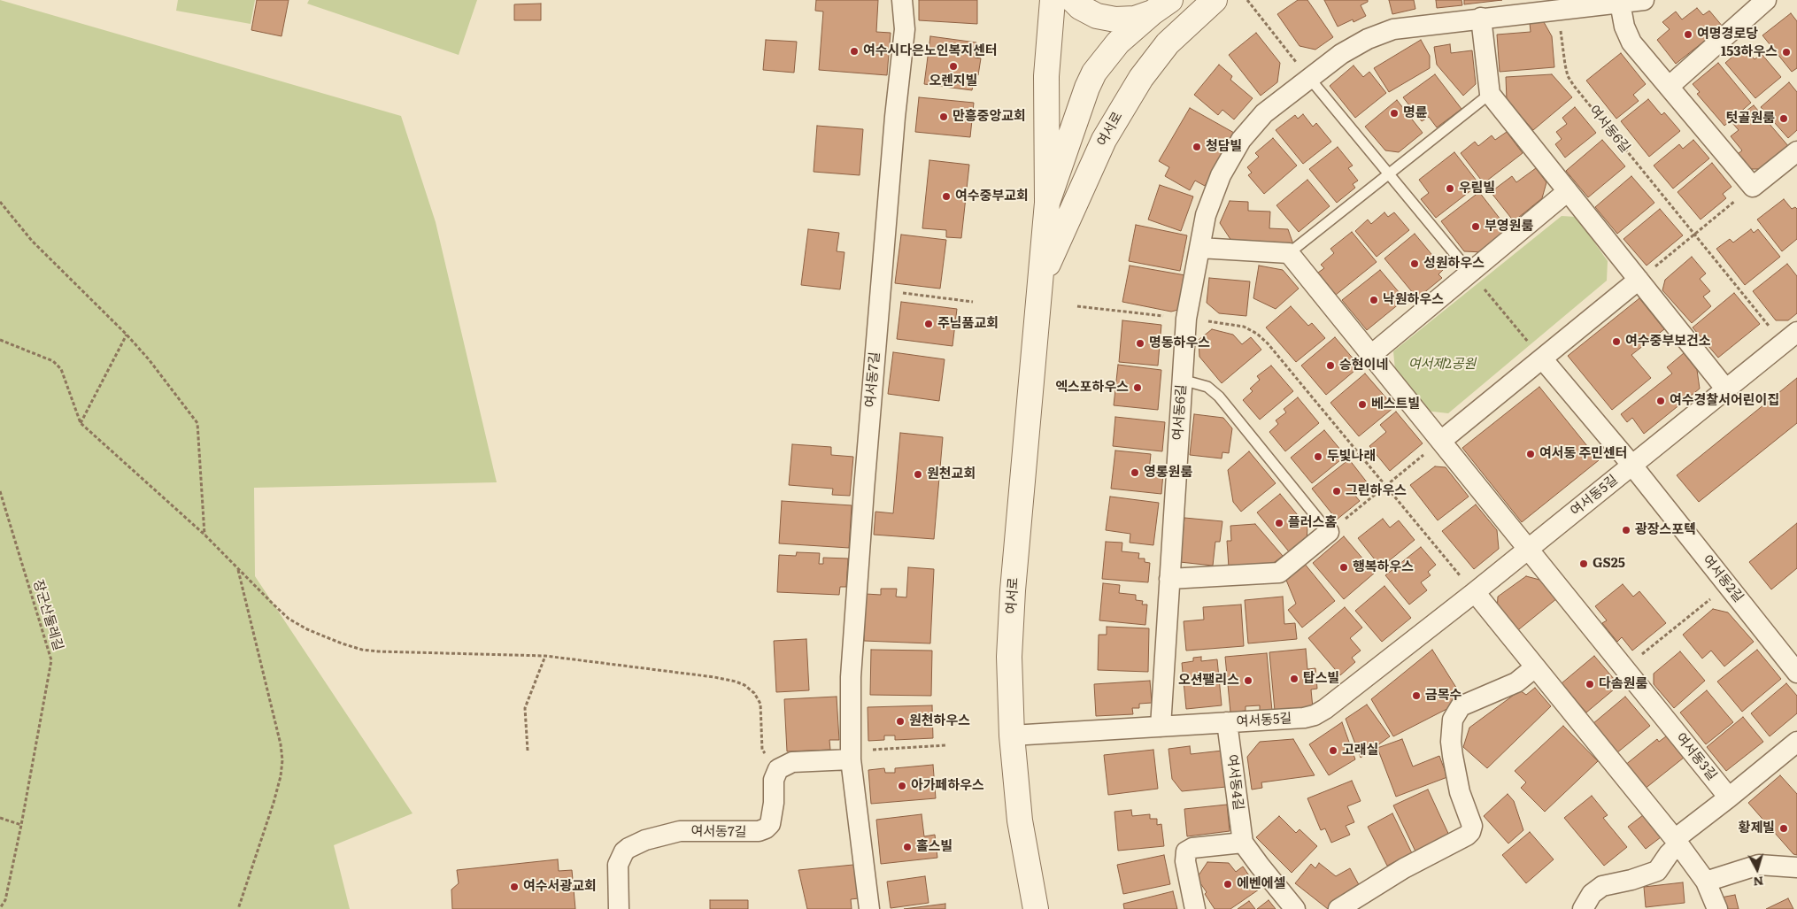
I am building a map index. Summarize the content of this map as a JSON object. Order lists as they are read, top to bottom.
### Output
{
  "streets": {
    "street": [
      "여서로",
      "여서동6길",
      "여서동7길",
      "여서동5길",
      "여서동2길",
      "여서동3길",
      "여서동4길"
    ],
    "path": ["장군산둘레길"]
  },
  "crossings": [
    ["여서로", "여서동5길"],
    ["여서동6길", "여서동5길"],
    ["여서동5길", "여서동2길"],
    ["여서동5길", "여서동3길"],
    ["여서동5길", "여서동4길"]
  ],
  "parks": ["여서제2공원"],
  "places": [
    "여명경로당",
    "여수시다은노인복지센터",
    "153하우스",
    "오렌지빌",
    "명륜",
    "만흥중앙교회",
    "텃골원룸",
    "청담빌",
    "우림빌",
    "여수중부교회",
    "부영원룸",
    "성원하우스",
    "낙원하우스",
    "주님품교회",
    "여수중부보건소",
    "명동하우스",
    "승현이네",
    "엑스포하우스",
    "여수경찰서어린이집",
    "베스트빌",
    "여서동 주민센터",
    "두빛나래",
    "영롱원룸",
    "원천교회",
    "그린하우스",
    "플러스홈",
    "광장스포텍",
    "GS25",
    "행복하우스",
    "탑스빌",
    "오션팰리스",
    "다솜원룸",
    "금목수",
    "원천하우스",
    "고래실",
    "아가페하우스",
    "황제빌",
    "홀스빌",
    "에벤에셀",
    "여수서광교회"
  ],
  "north": "bottom"
}
